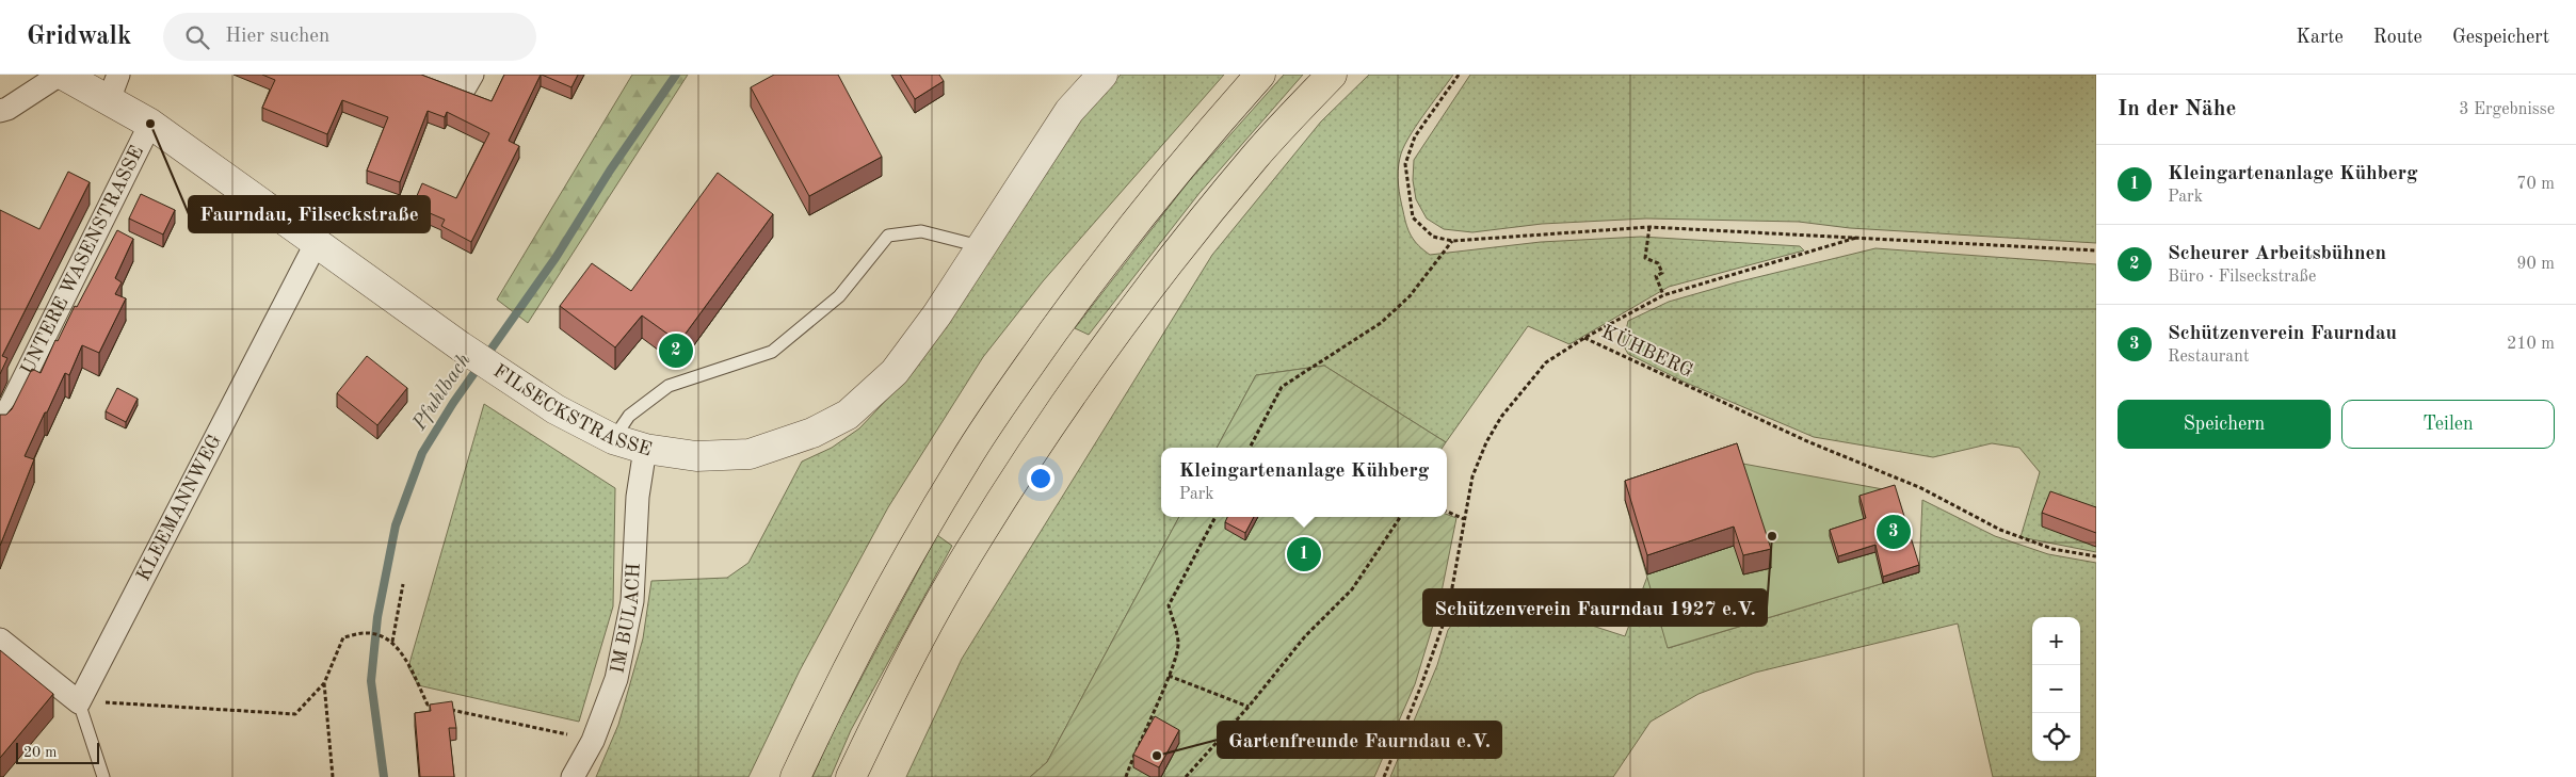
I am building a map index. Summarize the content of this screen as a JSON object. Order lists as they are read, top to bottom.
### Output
{
  "streets": {
    "street": [
      "UNTERE WASENSTRASSE",
      "FILSECKSTRASSE",
      "KLEEMANNWEG",
      "IM BULACH"
    ],
    "path": ["KÜHBERG"]
  },
  "crossings": [
    ["UNTERE WASENSTRASSE", "FILSECKSTRASSE"],
    ["FILSECKSTRASSE", "KLEEMANNWEG"],
    ["FILSECKSTRASSE", "IM BULACH"]
  ],
  "water": ["Pfuhlbach"],
  "places": ["Faurndau, Filseckstraße", "Schützenverein Faurndau 1927 e.V.", "Gartenfreunde Faurndau e.V."],
  "scale_bar": "20 m",
  "page": {
    "header": "Gridwalk",
    "search": "Hier suchen",
    "nav": ["Karte", "Route", "Gespeichert"],
    "heading": ["In der Nähe", "3 Ergebnisse"],
    "list": [
      {
        "mark": "1",
        "name": "Kleingartenanlage Kühberg",
        "note": "Park",
        "value": "70 m"
      },
      {
        "mark": "2",
        "name": "Scheurer Arbeitsbühnen",
        "note": "Büro · Filseckstraße",
        "value": "90 m"
      },
      {
        "mark": "3",
        "name": "Schützenverein Faurndau",
        "note": "Restaurant",
        "value": "210 m"
      }
    ],
    "pins": ["2", "3", "1"],
    "buttons": ["Speichern", "Teilen"],
    "popup": ["Kleingartenanlage Kühberg", "Park"],
    "map_buttons": ["+", "−"],
    "scale": "20 m"
  }
}
